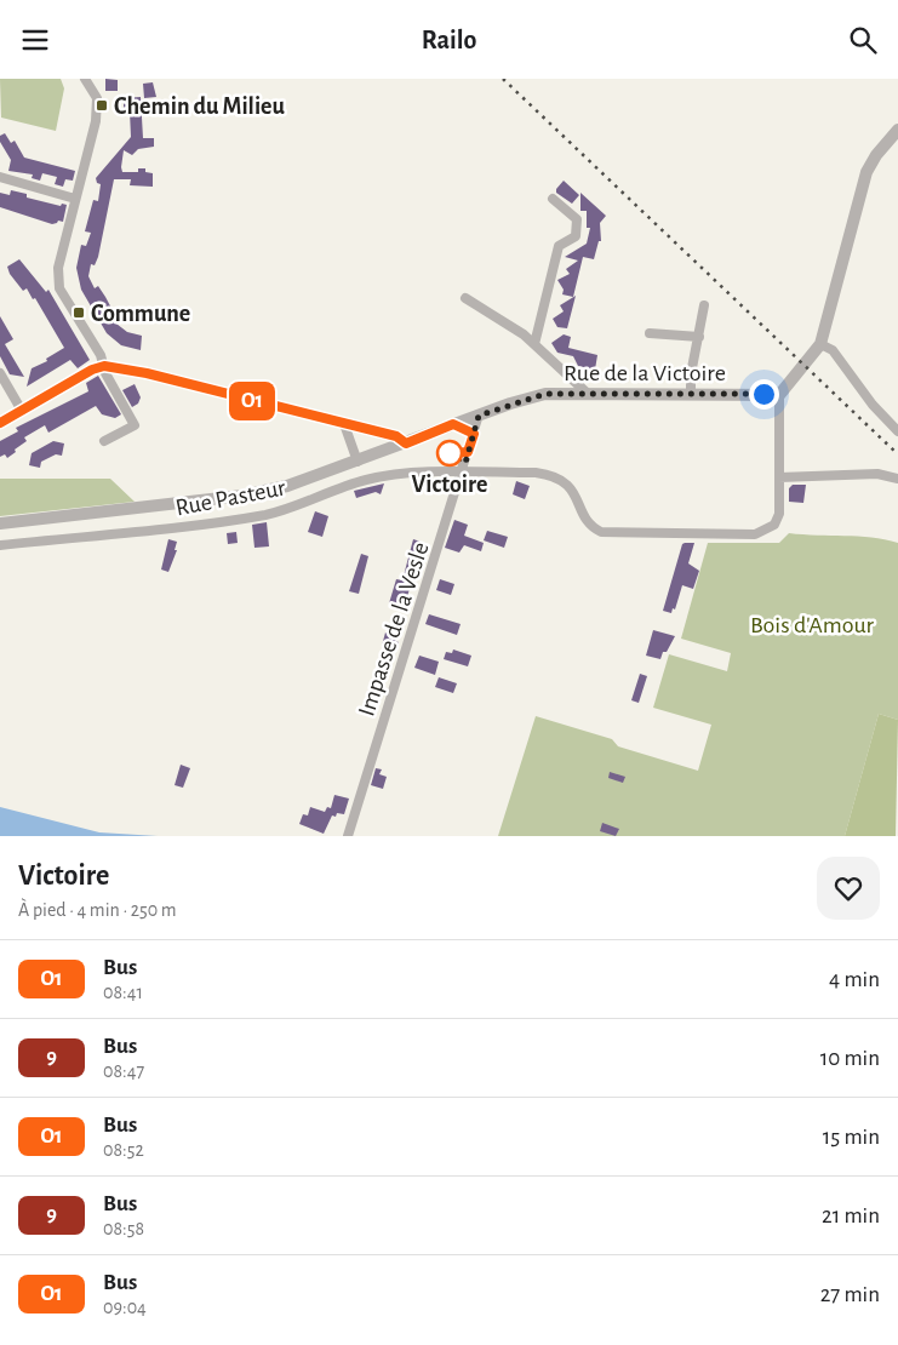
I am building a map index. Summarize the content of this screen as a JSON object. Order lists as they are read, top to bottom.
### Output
{
  "streets": {
    "street": ["Rue de la Victoire", "Rue Pasteur", "Impasse de la Vesle"]
  },
  "crossings": [
    ["Rue de la Victoire", "Impasse de la Vesle"],
    ["Rue Pasteur", "Impasse de la Vesle"]
  ],
  "parks": ["Bois d'Amour"],
  "places": {
    "transit": ["Chemin du Milieu", "Commune"],
    "other": ["Victoire"]
  },
  "lines": ["bus line O1"],
  "page": {
    "header": "Railo",
    "on_map": "O1",
    "heading": ["Victoire", "À pied · 4 min · 250 m"],
    "list": [
      {
        "mark": "O1",
        "name": "Bus",
        "note": "08:41",
        "value": "4 min"
      },
      {
        "mark": "9",
        "name": "Bus",
        "note": "08:47",
        "value": "10 min"
      },
      {
        "mark": "O1",
        "name": "Bus",
        "note": "08:52",
        "value": "15 min"
      },
      {
        "mark": "9",
        "name": "Bus",
        "note": "08:58",
        "value": "21 min"
      },
      {
        "mark": "O1",
        "name": "Bus",
        "note": "09:04",
        "value": "27 min"
      }
    ]
  }
}
